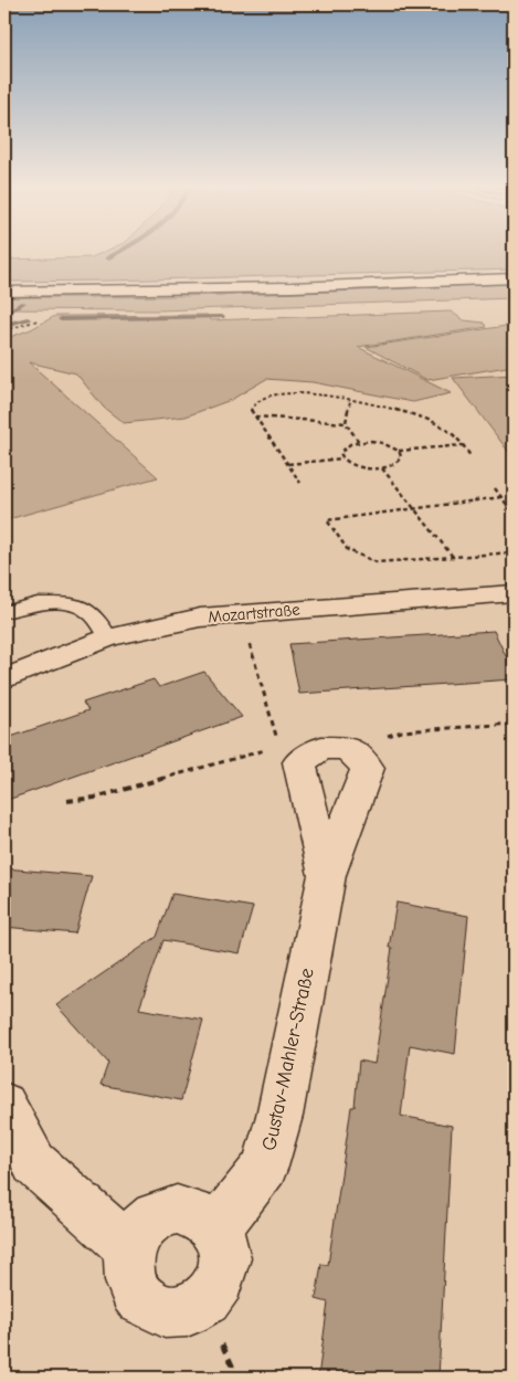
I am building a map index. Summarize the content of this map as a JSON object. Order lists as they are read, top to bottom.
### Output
{
  "streets": {
    "main road": ["Mozartstraße", "Gustav-Mahler-Straße"]
  }
}
